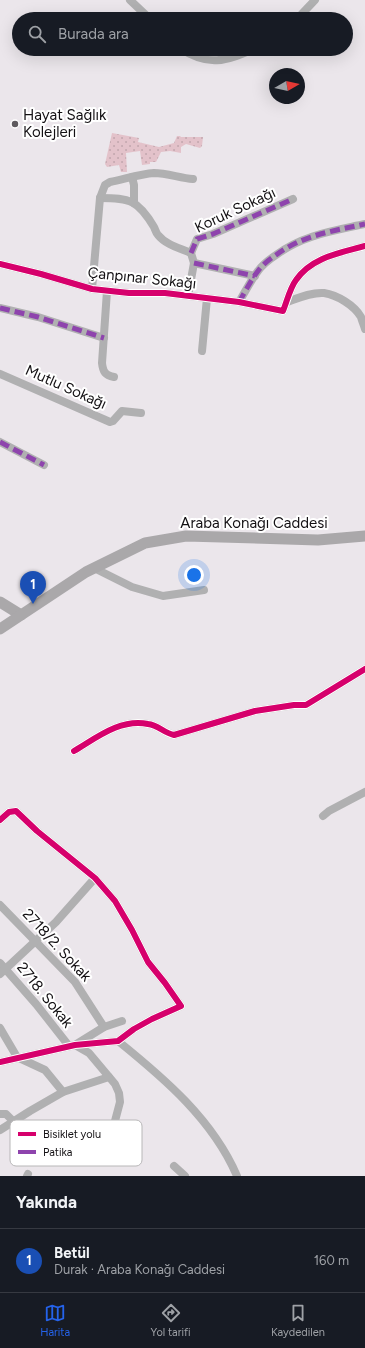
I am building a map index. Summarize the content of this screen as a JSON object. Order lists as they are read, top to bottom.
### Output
{
  "streets": {
    "main road": ["Araba Konağı Caddesi"],
    "street": [
      "Koruk Sokağı",
      "Çanpınar Sokağı",
      "Mutlu Sokağı",
      "2718/2. Sokak",
      "2718. Sokak"
    ]
  },
  "crossings": [
    ["Koruk Sokağı", "Çanpınar Sokağı"]
  ],
  "places": ["Hayat Sağlık Kolejleri"],
  "legend": ["Bisiklet yolu", "Patika"],
  "north": "right",
  "page": {
    "search": "Burada ara",
    "pins": "1",
    "heading": "Yakında",
    "list": [
      {
        "mark": "1",
        "name": "Betül",
        "note": "Durak · Araba Konağı Caddesi",
        "value": "160 m"
      }
    ],
    "nav": ["Harita", "Yol tarifi", "Kaydedilen"]
  }
}
